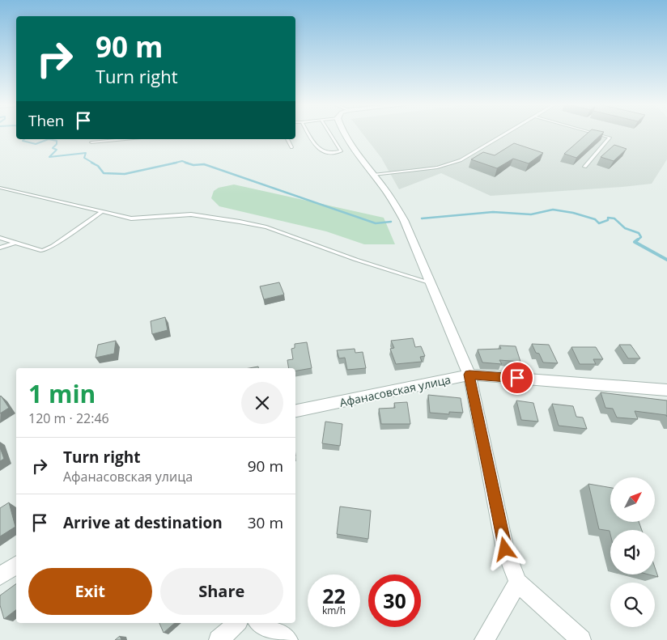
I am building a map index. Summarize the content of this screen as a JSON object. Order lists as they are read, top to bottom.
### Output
{
  "streets": {
    "street": ["Афанасовская улица"]
  },
  "north": "top right",
  "page": {
    "turn": ["90 m", "Turn right"],
    "then": "Then",
    "heading": ["1 min", "120 m · 22:46"],
    "list": [
      {
        "name": "Turn right",
        "note": "Афанасовская улица",
        "value": "90 m"
      },
      {
        "name": "Arrive at destination",
        "value": "30 m"
      }
    ],
    "buttons": ["Exit", "Share"],
    "speed": "22 km/h",
    "limit": "30"
  }
}
